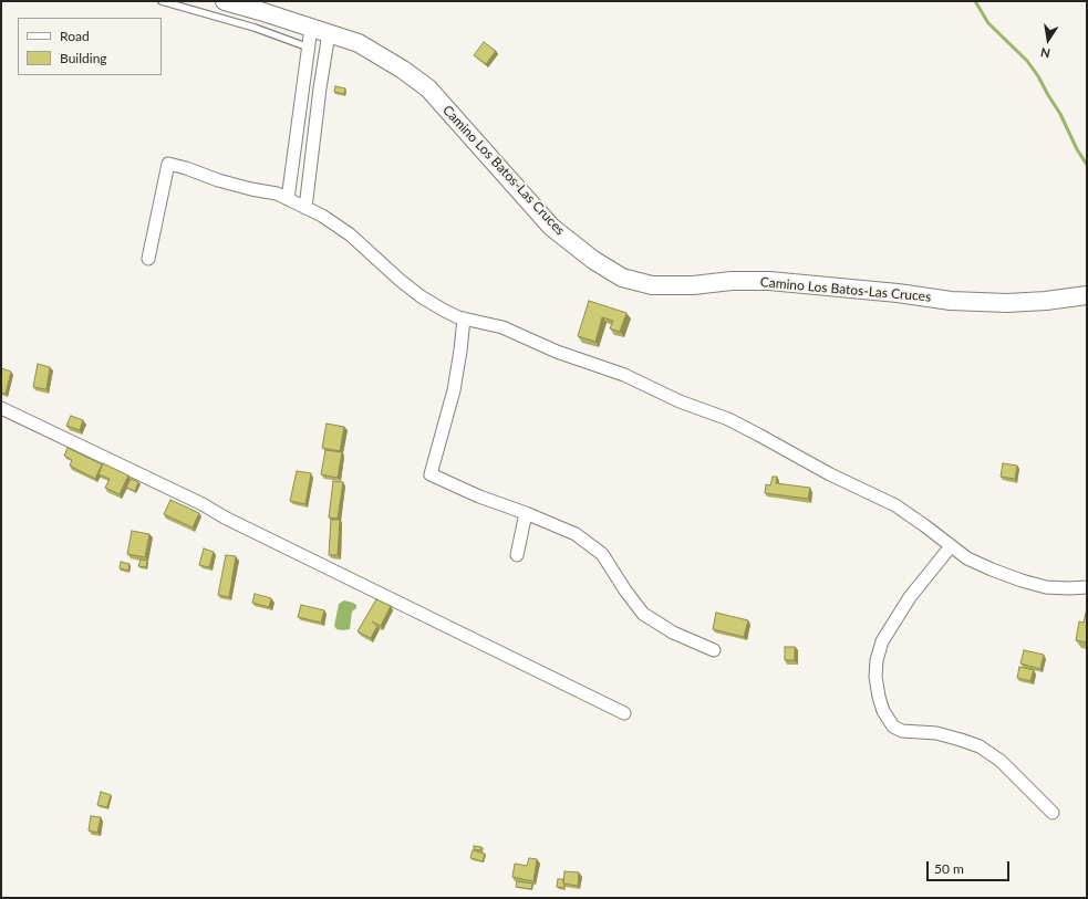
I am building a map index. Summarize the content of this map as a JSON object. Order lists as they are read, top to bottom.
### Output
{
  "streets": {
    "street": ["Camino Los Batos-Las Cruces"]
  },
  "legend": ["Road", "Building"],
  "scale_bar": "50 m",
  "north": "bottom"
}
